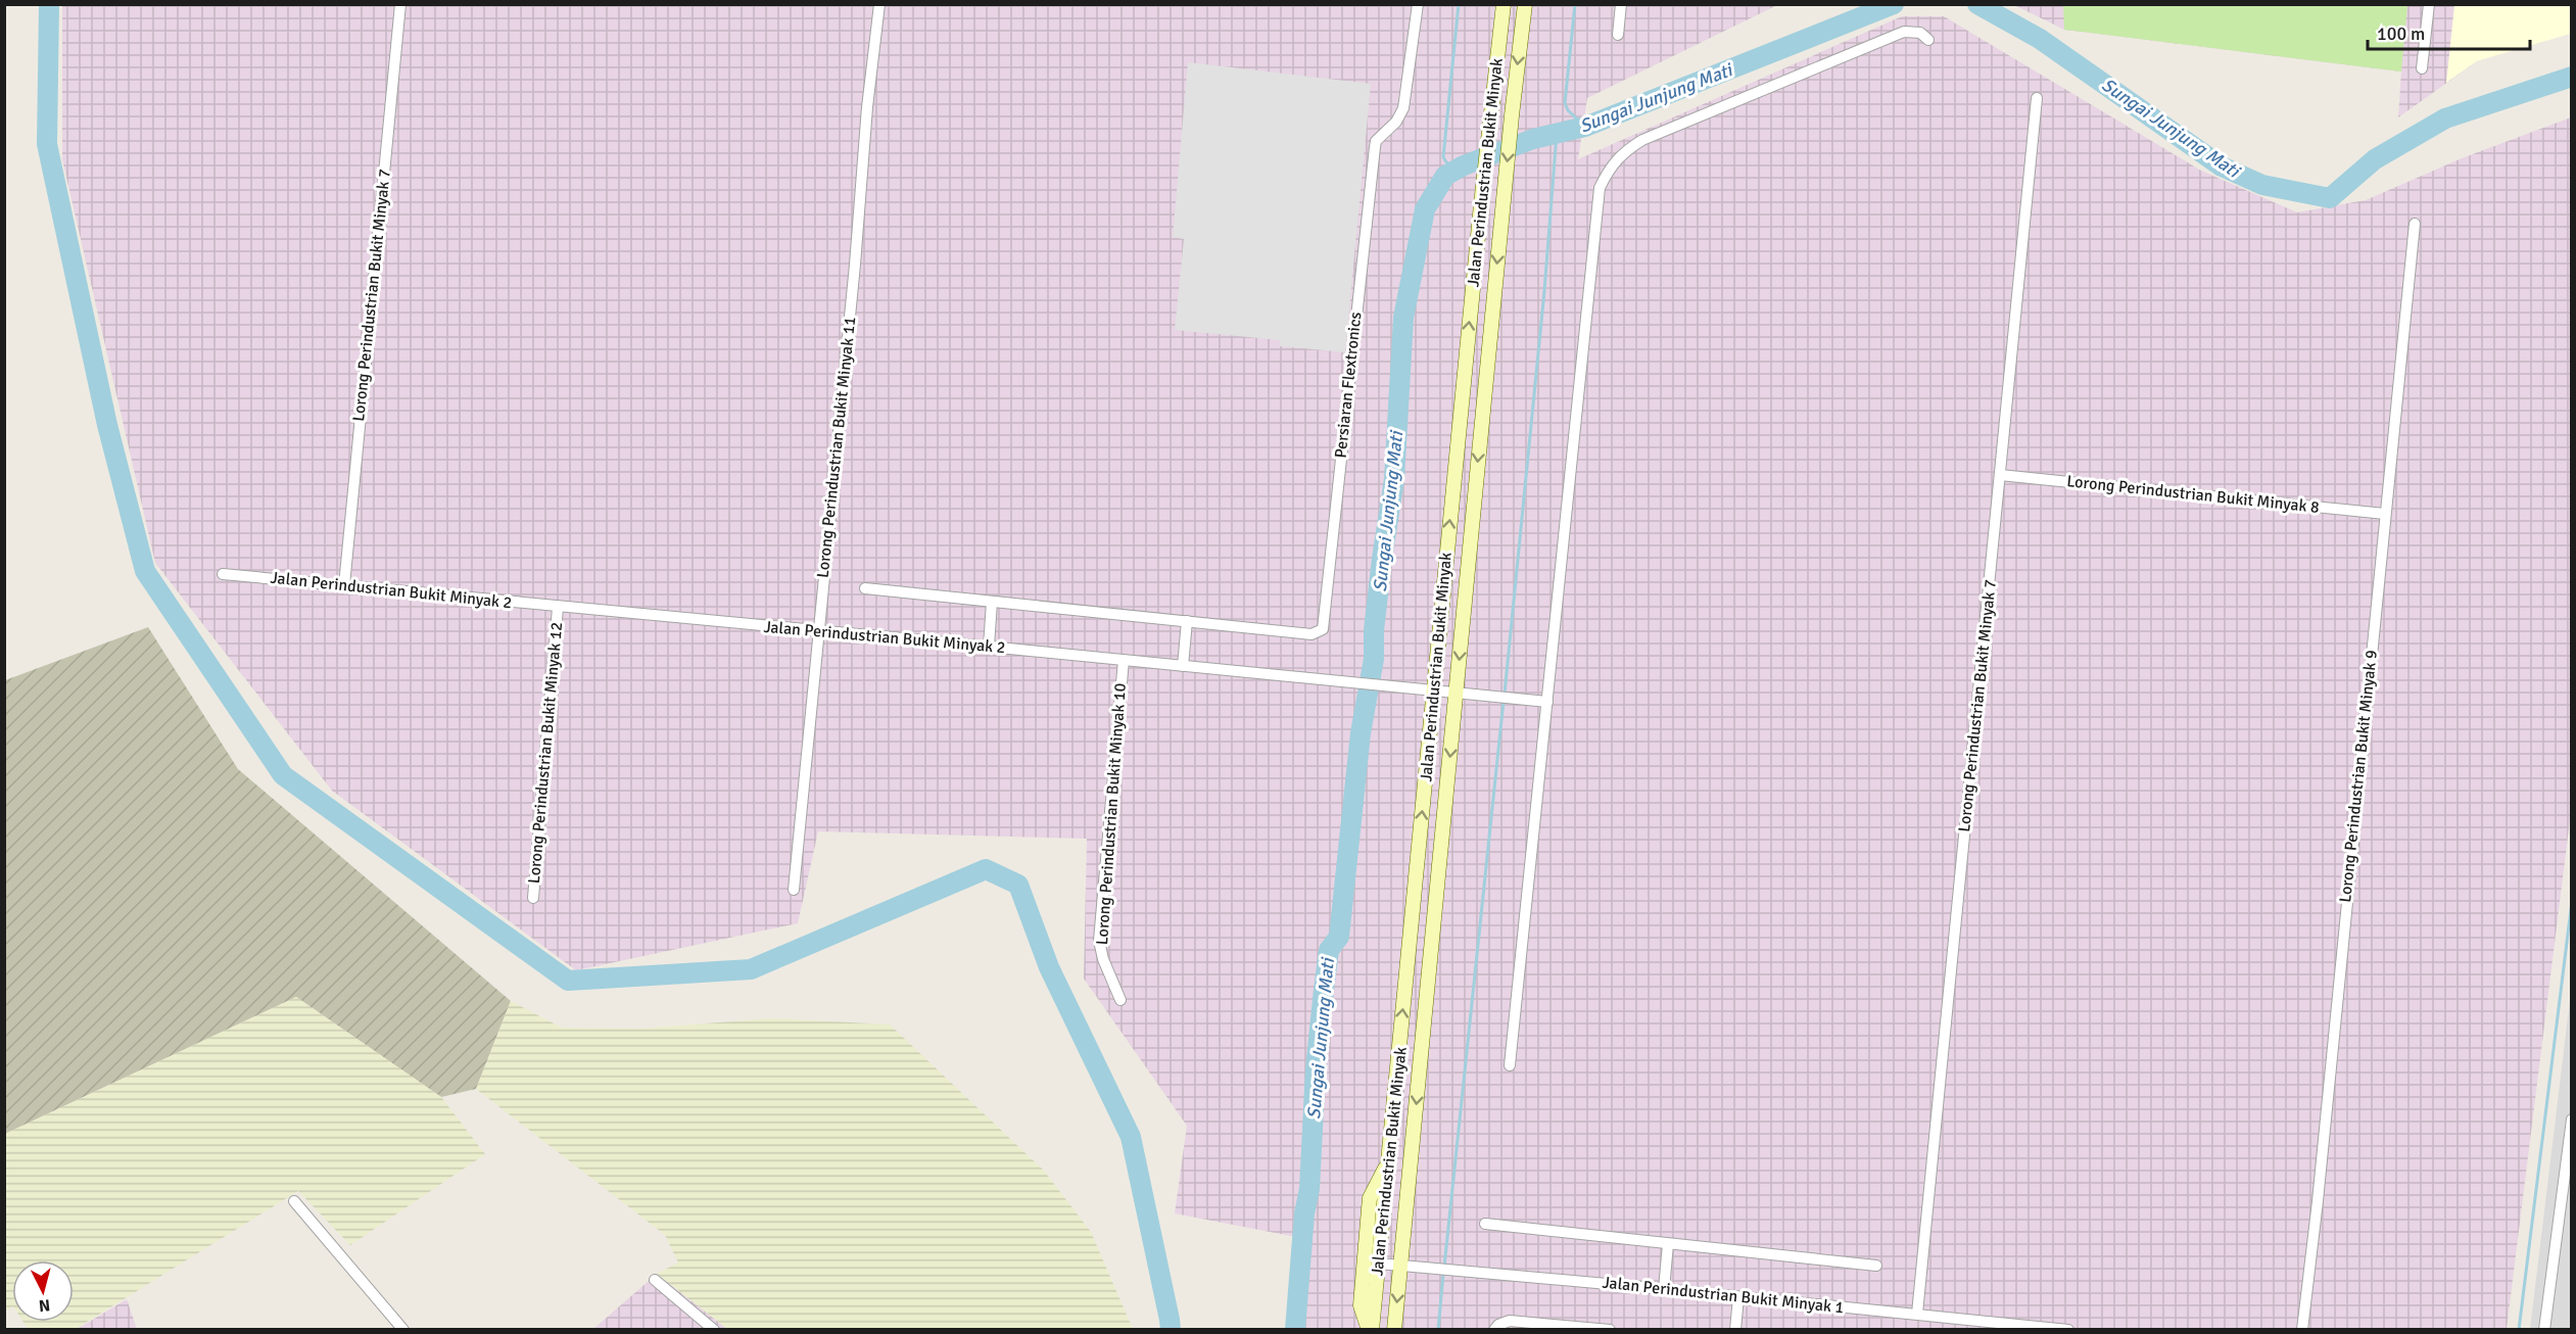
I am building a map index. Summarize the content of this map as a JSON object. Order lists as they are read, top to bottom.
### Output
{
  "streets": {
    "main road": ["Jalan Perindustrian Bukit Minyak"],
    "street": [
      "Lorong Perindustrian Bukit Minyak 7",
      "Persiaran Flextronics",
      "Lorong Perindustrian Bukit Minyak 11",
      "Lorong Perindustrian Bukit Minyak 8",
      "Jalan Perindustrian Bukit Minyak 2",
      "Lorong Perindustrian Bukit Minyak 12",
      "Lorong Perindustrian Bukit Minyak 9",
      "Lorong Perindustrian Bukit Minyak 10",
      "Jalan Perindustrian Bukit Minyak 1"
    ]
  },
  "crossings": [
    ["Jalan Perindustrian Bukit Minyak", "Jalan Perindustrian Bukit Minyak 2"],
    ["Jalan Perindustrian Bukit Minyak", "Jalan Perindustrian Bukit Minyak 1"],
    ["Lorong Perindustrian Bukit Minyak 7", "Lorong Perindustrian Bukit Minyak 8"],
    ["Lorong Perindustrian Bukit Minyak 7", "Jalan Perindustrian Bukit Minyak 2"],
    ["Lorong Perindustrian Bukit Minyak 7", "Jalan Perindustrian Bukit Minyak 1"],
    ["Lorong Perindustrian Bukit Minyak 11", "Jalan Perindustrian Bukit Minyak 2"],
    ["Lorong Perindustrian Bukit Minyak 8", "Lorong Perindustrian Bukit Minyak 9"],
    ["Jalan Perindustrian Bukit Minyak 2", "Lorong Perindustrian Bukit Minyak 12"],
    ["Jalan Perindustrian Bukit Minyak 2", "Lorong Perindustrian Bukit Minyak 10"]
  ],
  "water": ["Sungai Junjung Mati"],
  "scale_bar": "100 m",
  "north": "bottom"
}
